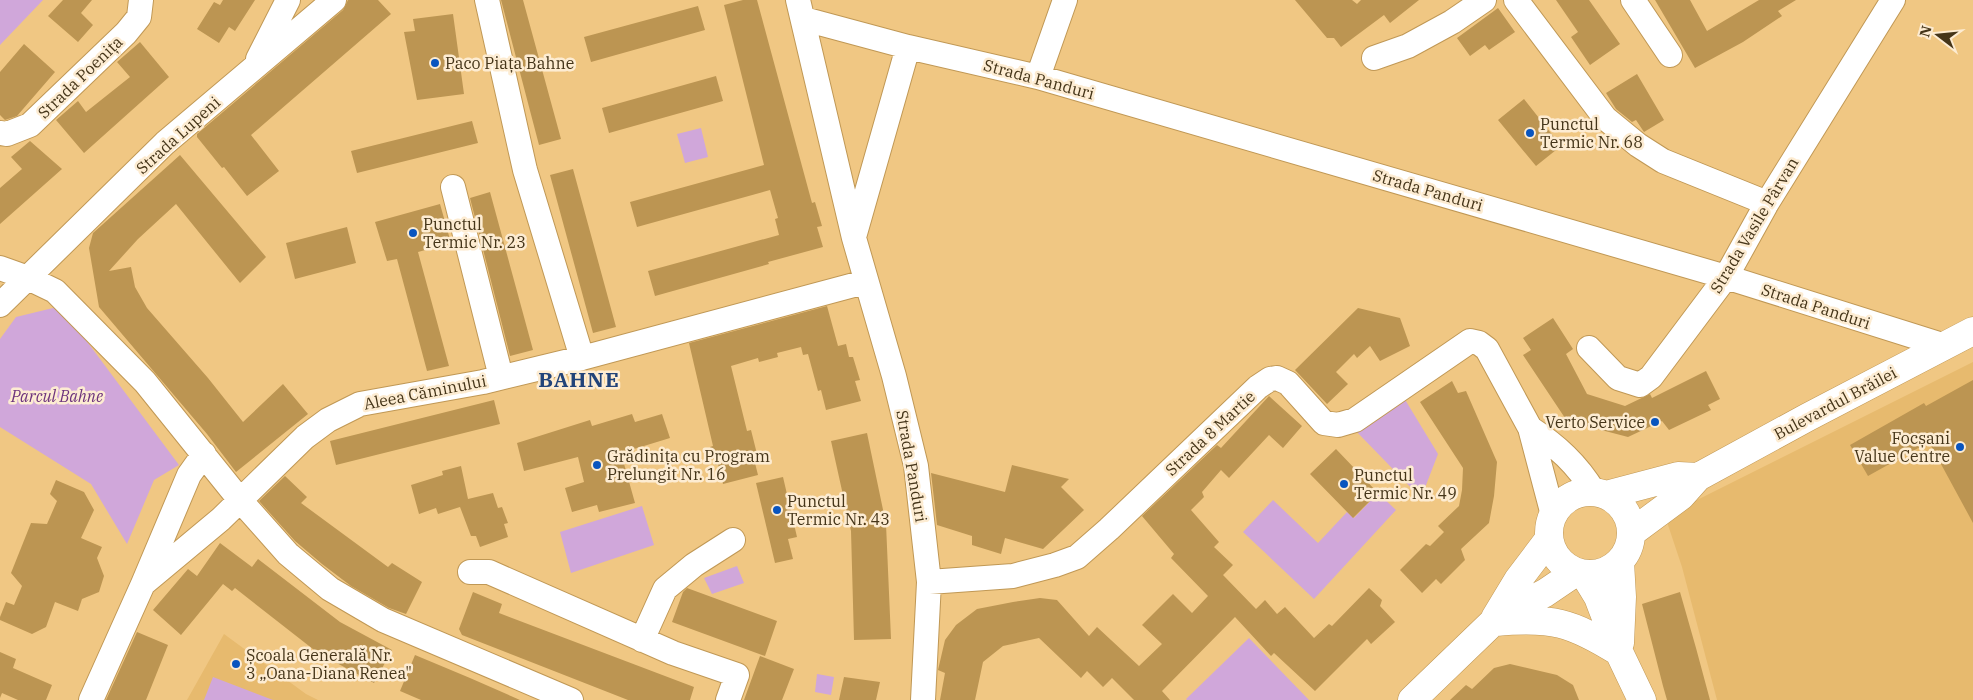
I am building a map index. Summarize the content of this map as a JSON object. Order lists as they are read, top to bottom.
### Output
{
  "streets": {
    "main road": ["Bulevardul Brăilei"],
    "street": [
      "Strada Poenița",
      "Strada Panduri",
      "Strada Lupeni",
      "Strada Vasile Pârvan",
      "Aleea Căminului",
      "Strada 8 Martie"
    ]
  },
  "crossings": [
    ["Strada Panduri", "Strada Vasile Pârvan"],
    ["Strada Panduri", "Aleea Căminului"],
    ["Strada Panduri", "Bulevardul Brăilei"],
    ["Strada Panduri", "Strada 8 Martie"]
  ],
  "districts": ["BAHNE"],
  "parks": ["Parcul Bahne"],
  "places": [
    "Paco Piața Bahne",
    "Punctul Termic Nr. 68",
    "Punctul Termic Nr. 23",
    "Verto Service",
    "Focșani Value Centre",
    "Grădinița cu Program Prelungit Nr. 16",
    "Punctul Termic Nr. 49",
    "Punctul Termic Nr. 43",
    "Școala Generală Nr. 3 „Oana-Diana Renea\""
  ],
  "north": "left"
}
